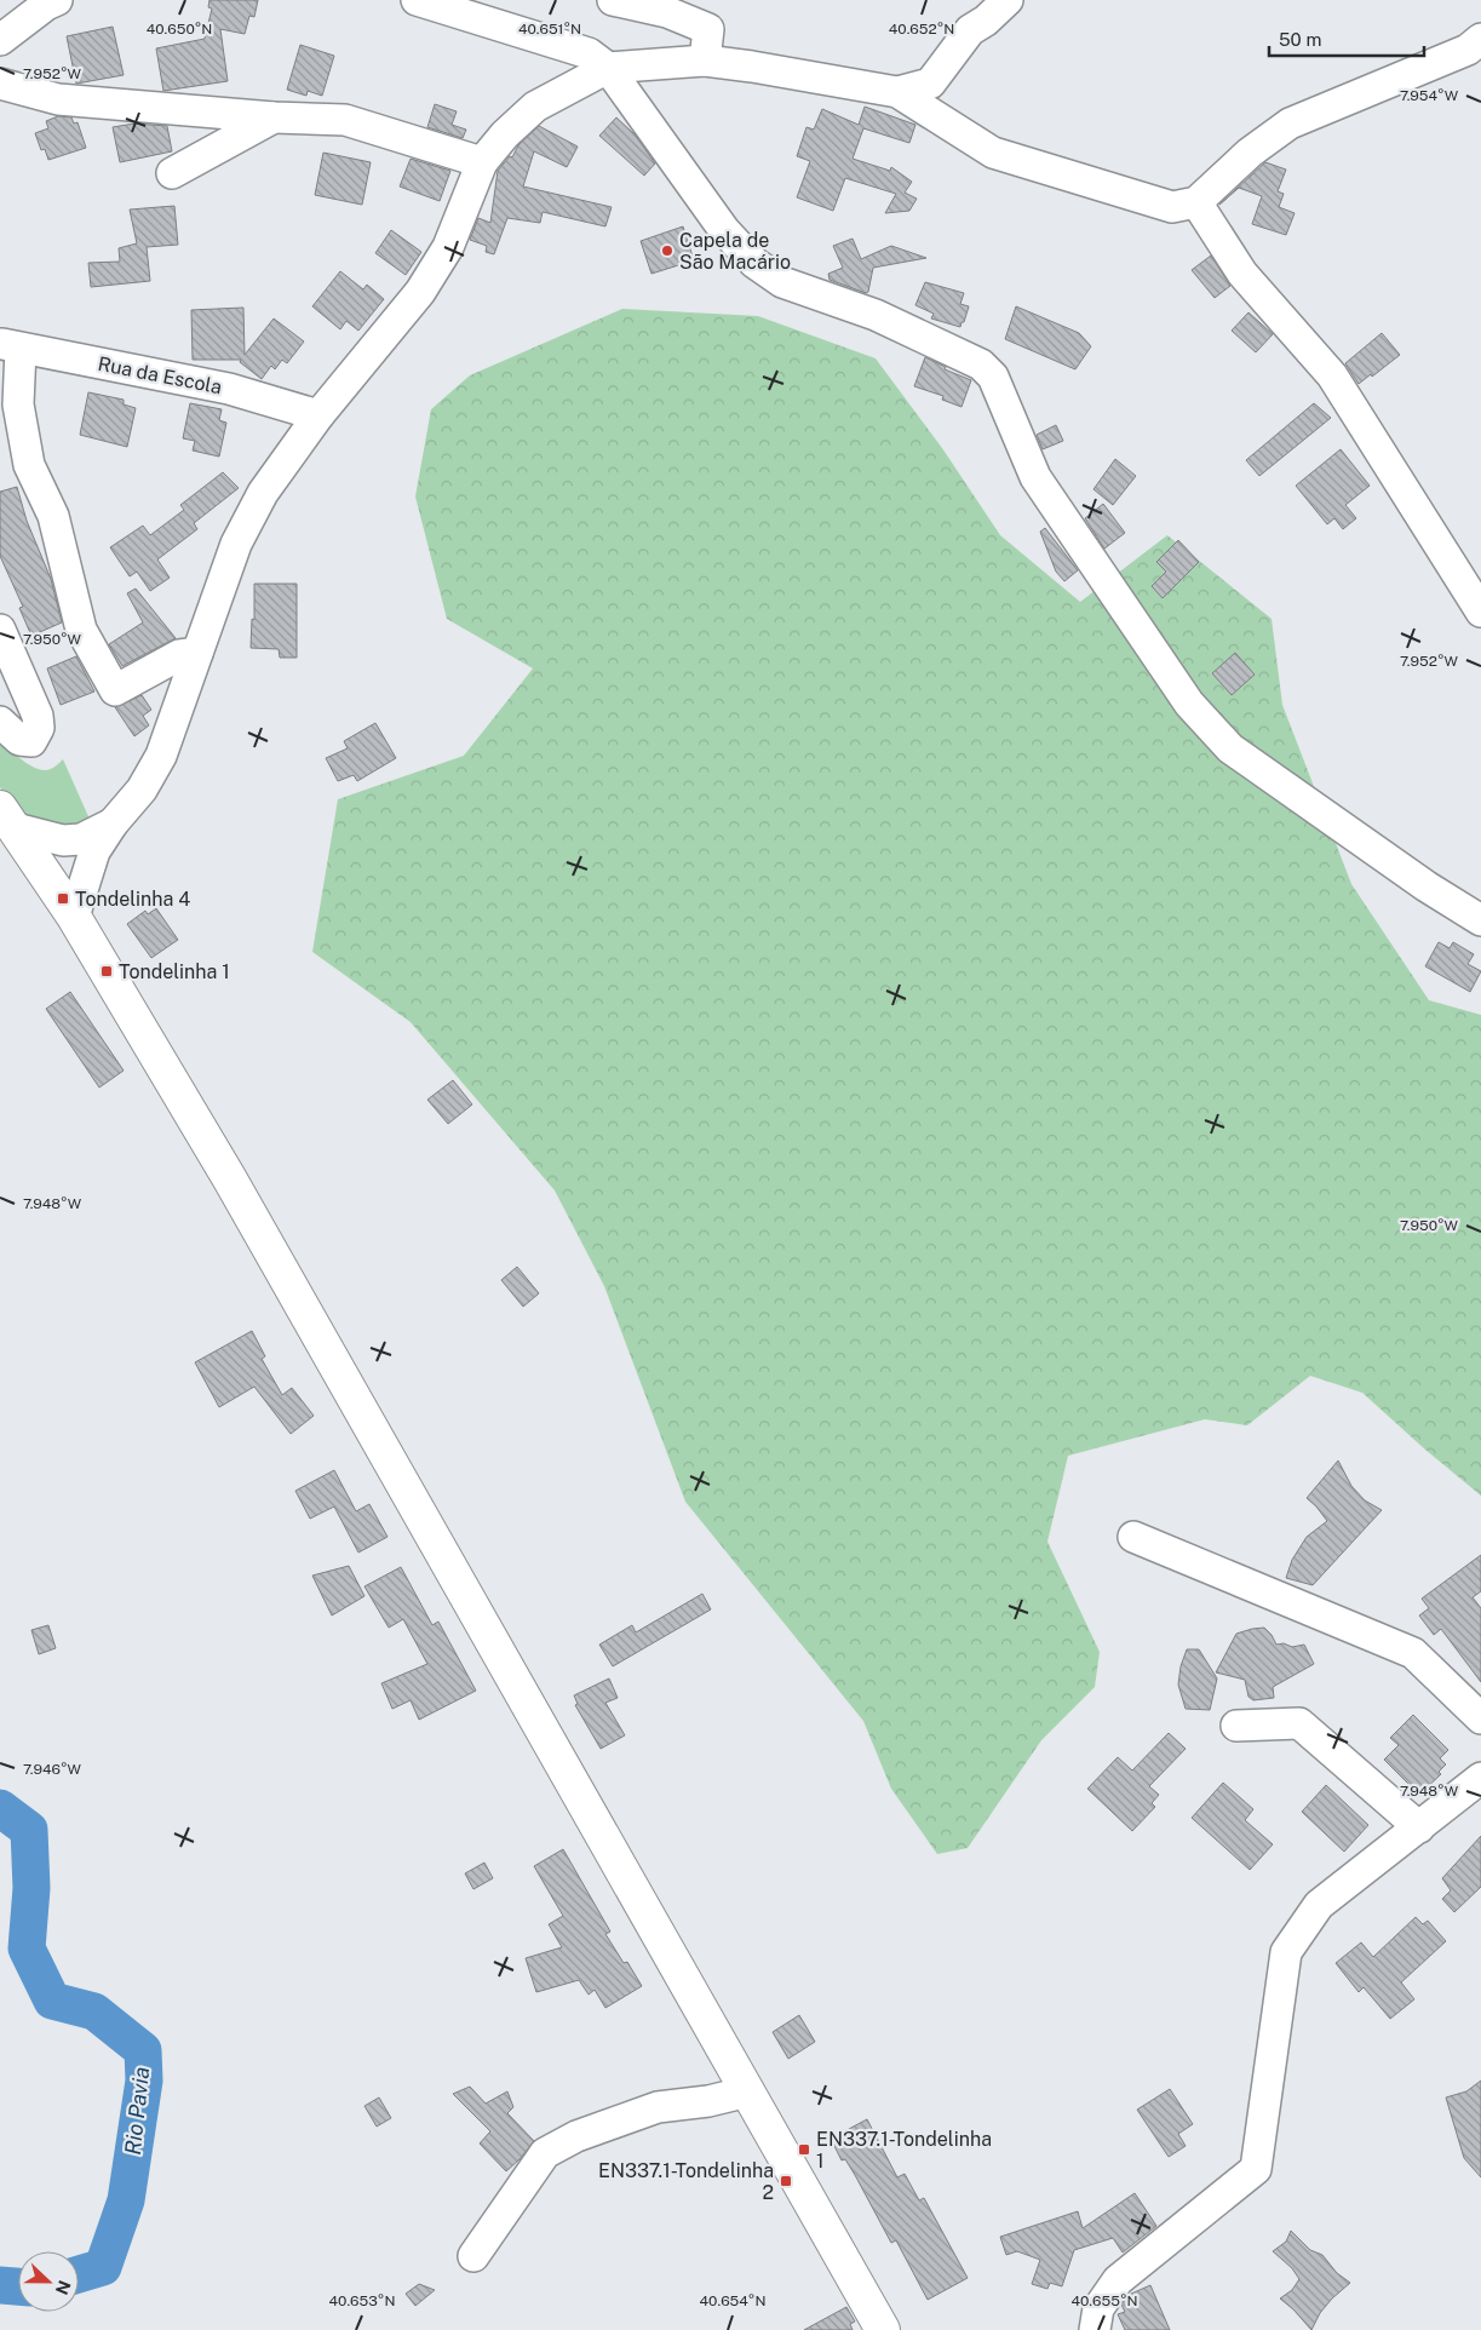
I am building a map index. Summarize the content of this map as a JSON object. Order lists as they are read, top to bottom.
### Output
{
  "streets": {
    "street": ["Rua da Escola"]
  },
  "water": ["Rio Pavia"],
  "places": {
    "other": ["Capela de São Macário"],
    "transit": [
      "Tondelinha 4",
      "Tondelinha 1",
      "EN337.1-Tondelinha 1",
      "EN337.1-Tondelinha 2"
    ]
  },
  "scale_bar": "50 m",
  "north": "right",
  "coordinates": [
    "40.650°N",
    "40.651°N",
    "40.652°N",
    "7.952°W",
    "7.954°W",
    "7.950°W",
    "7.948°W",
    "7.946°W",
    "40.653°N",
    "40.654°N",
    "40.655°N"
  ]
}
